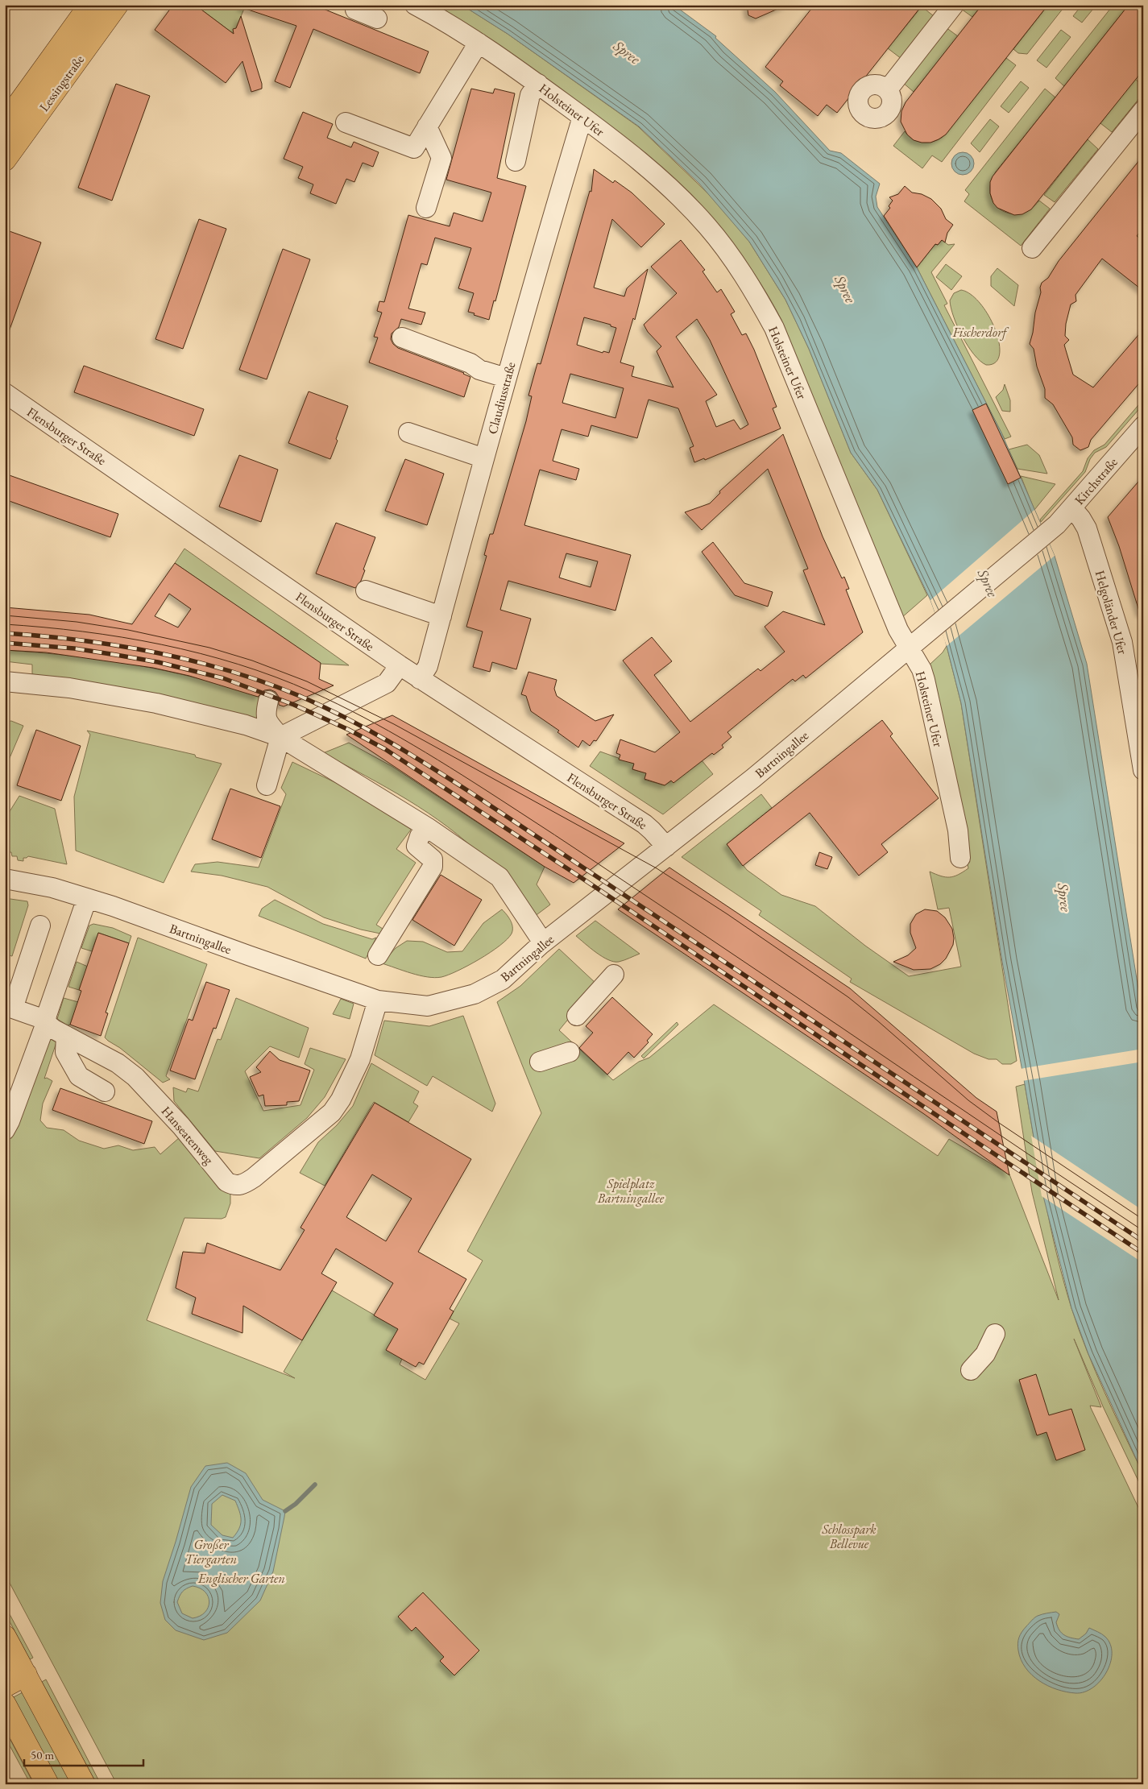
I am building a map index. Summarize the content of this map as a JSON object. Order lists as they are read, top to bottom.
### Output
{
  "streets": {
    "main road": ["Lessingstraße"],
    "street": [
      "Holsteiner Ufer",
      "Claudiusstraße",
      "Flensburger Straße",
      "Kirchstraße",
      "Helgoländer Ufer",
      "Bartningallee",
      "Hanseatenweg"
    ]
  },
  "crossings": [
    ["Holsteiner Ufer", "Claudiusstraße"],
    ["Holsteiner Ufer", "Bartningallee"],
    ["Claudiusstraße", "Flensburger Straße"],
    ["Flensburger Straße", "Bartningallee"],
    ["Kirchstraße", "Helgoländer Ufer"],
    ["Kirchstraße", "Bartningallee"],
    ["Bartningallee", "Hanseatenweg"]
  ],
  "water": ["Spree"],
  "parks": [
    "Fischerdorf",
    "Spielplatz Bartningallee",
    "Schlosspark Bellevue",
    "Großer Tiergarten",
    "Englischer Garten"
  ],
  "scale_bar": "50 m"
}
